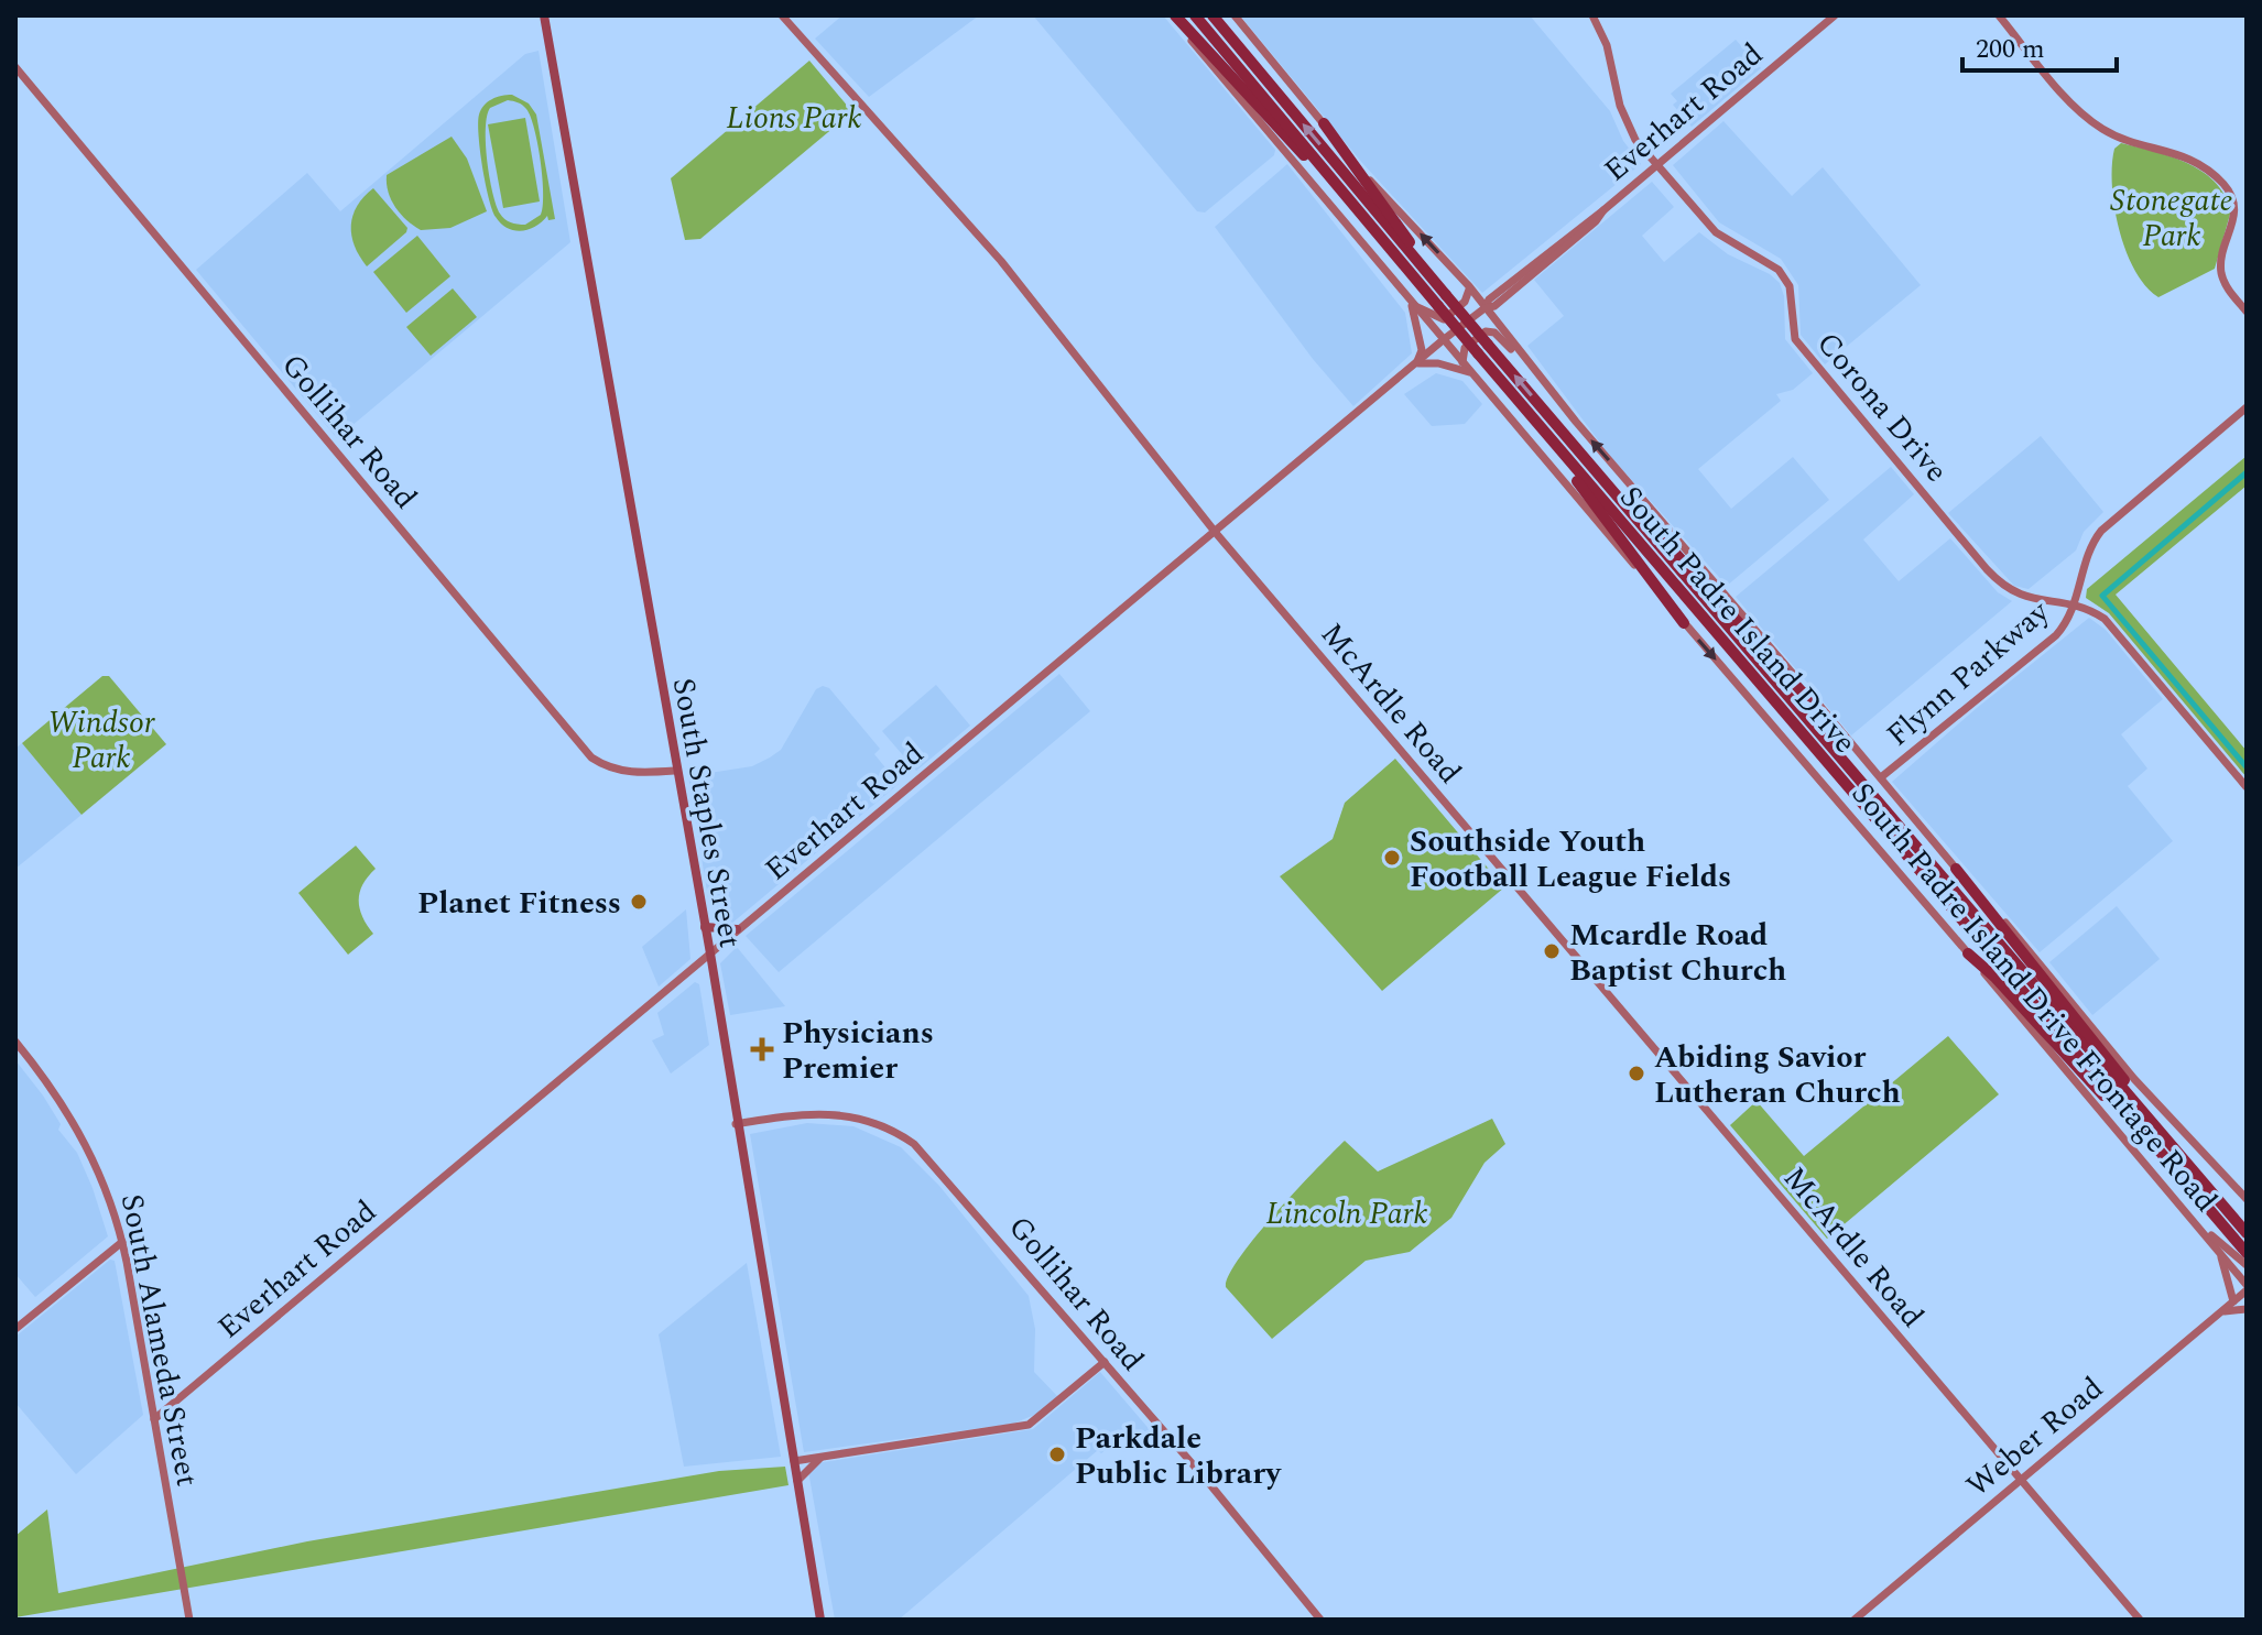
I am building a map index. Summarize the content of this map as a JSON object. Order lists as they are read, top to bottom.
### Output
{
  "streets": {
    "highway": ["South Padre Island Drive"],
    "main road": [
      "Everhart Road",
      "Corona Drive",
      "Gollihar Road",
      "Flynn Parkway",
      "McArdle Road",
      "South Staples Street",
      "South Padre Island Drive Frontage Road",
      "South Alameda Street",
      "Weber Road"
    ]
  },
  "crossings": [
    ["Everhart Road", "Corona Drive"],
    ["Everhart Road", "McArdle Road"],
    ["Everhart Road", "South Staples Street"],
    ["Everhart Road", "South Padre Island Drive Frontage Road"],
    ["Everhart Road", "South Alameda Street"],
    ["Corona Drive", "Flynn Parkway"],
    ["Gollihar Road", "South Staples Street"],
    ["Flynn Parkway", "South Padre Island Drive Frontage Road"],
    ["McArdle Road", "Weber Road"],
    ["South Padre Island Drive Frontage Road", "Weber Road"]
  ],
  "parks": [
    "Lions Park",
    "Stonegate Park",
    "Windsor Park",
    "Lincoln Park"
  ],
  "places": {
    "other": [
      "Southside Youth Football League Fields",
      "Planet Fitness",
      "Mcardle Road Baptist Church",
      "Abiding Savior Lutheran Church",
      "Parkdale Public Library"
    ],
    "health": ["Physicians Premier"]
  },
  "scale_bar": "200 m"
}
